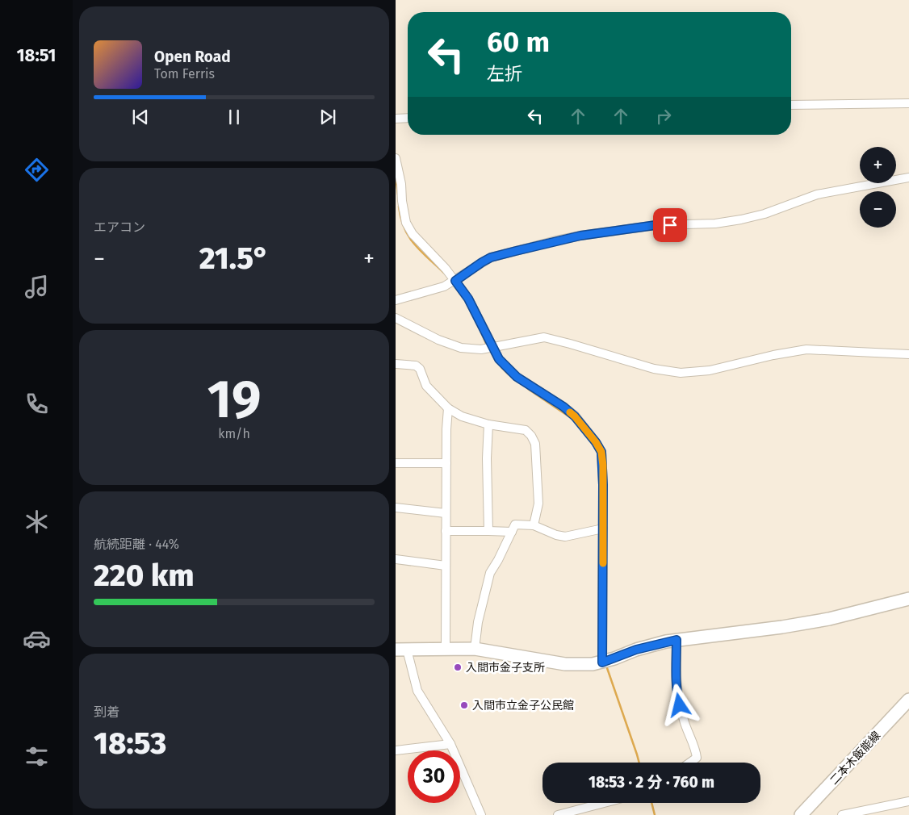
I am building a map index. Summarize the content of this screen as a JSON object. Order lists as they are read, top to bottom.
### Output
{
  "streets": {
    "street": ["二本木飯能線"]
  },
  "places": ["入間市金子支所", "入間市立金子公民館"],
  "page": {
    "tabs": "18:51",
    "turn": ["60 m", "左折"],
    "song": ["Open Road", "Tom Ferris"],
    "map_buttons": ["+", "−"],
    "tile": [
      "エアコン",
      ["19", "km/h"],
      ["航続距離 · 44%", "220 km"],
      ["到着", "18:53"]
    ],
    "heat": ["−", "21.5°", "+"],
    "limit": "30",
    "trip": "18:53 · 2 分 · 760 m"
  }
}
